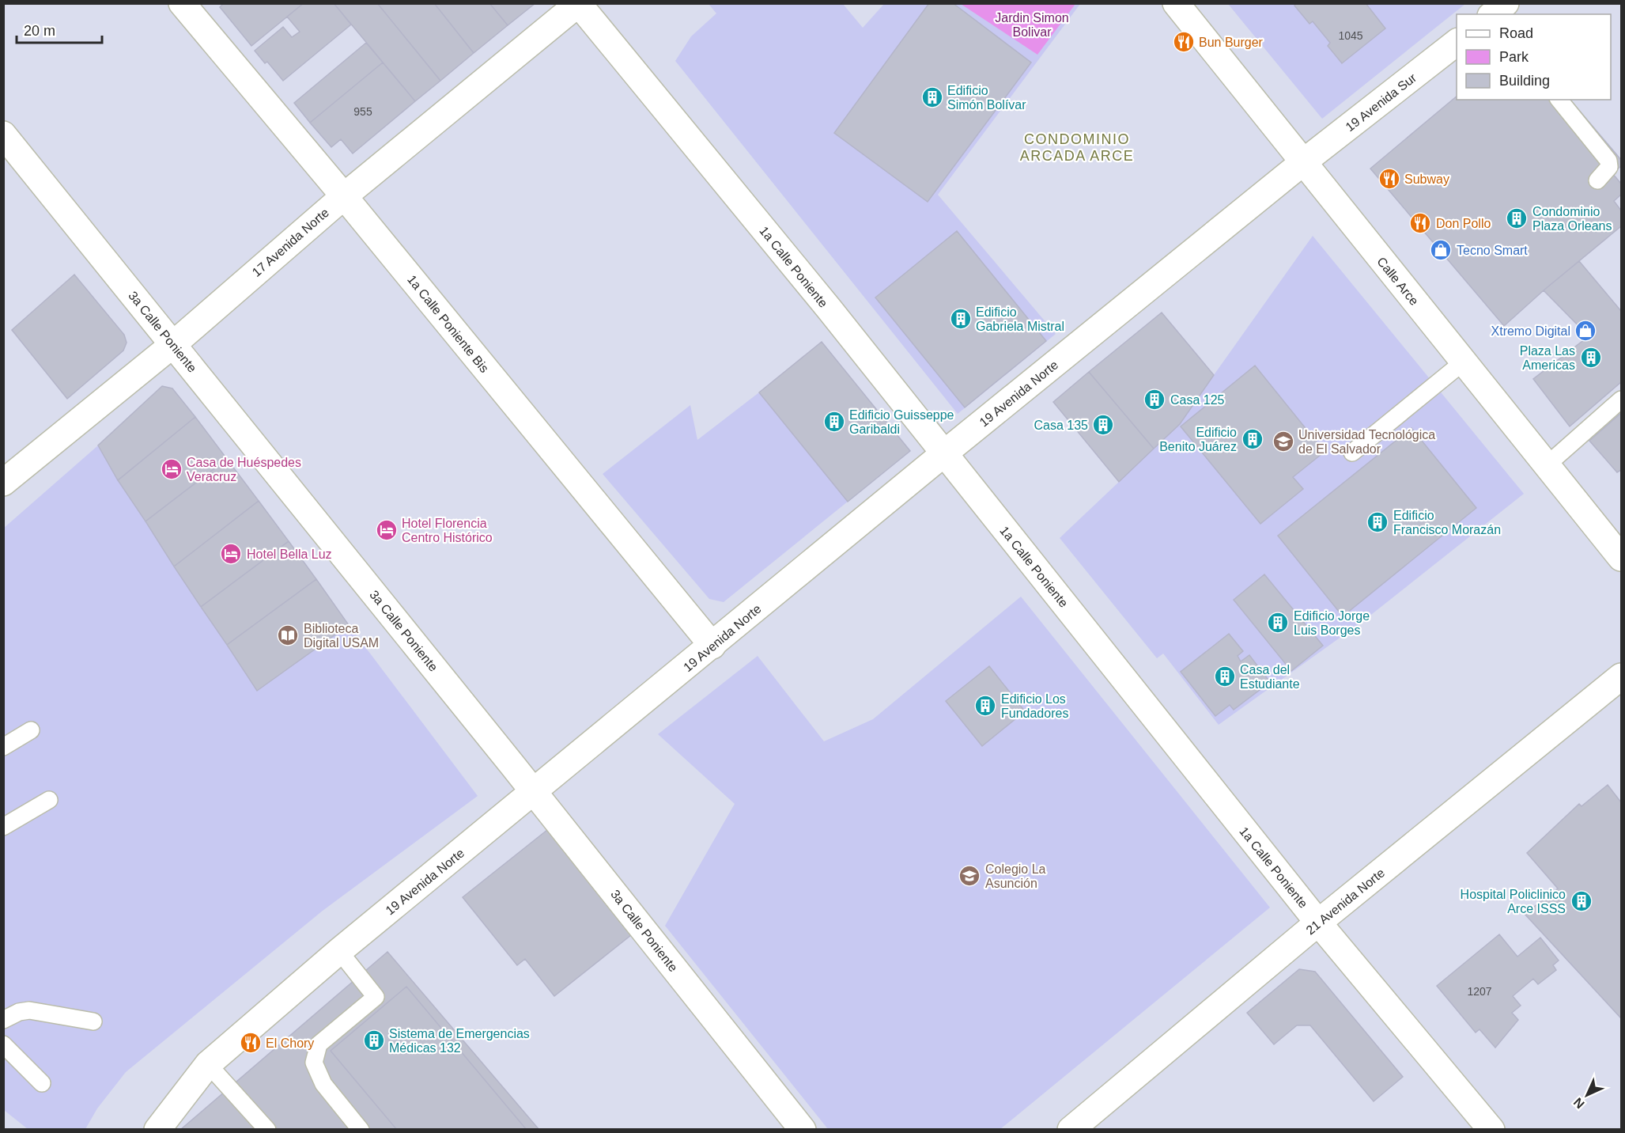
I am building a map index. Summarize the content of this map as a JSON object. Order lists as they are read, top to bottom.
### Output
{
  "streets": {
    "street": [
      "19 Avenida Sur",
      "17 Avenida Norte",
      "1a Calle Poniente",
      "Calle Arce",
      "1a Calle Poniente Bis",
      "3a Calle Poniente",
      "19 Avenida Norte",
      "21 Avenida Norte"
    ]
  },
  "crossings": [
    ["19 Avenida Sur", "Calle Arce"],
    ["19 Avenida Sur", "19 Avenida Norte"],
    ["17 Avenida Norte", "1a Calle Poniente"],
    ["17 Avenida Norte", "1a Calle Poniente Bis"],
    ["17 Avenida Norte", "3a Calle Poniente"],
    ["1a Calle Poniente", "19 Avenida Norte"],
    ["1a Calle Poniente", "21 Avenida Norte"],
    ["Calle Arce", "19 Avenida Norte"],
    ["1a Calle Poniente Bis", "19 Avenida Norte"],
    ["3a Calle Poniente", "19 Avenida Norte"]
  ],
  "districts": ["CONDOMINIO ARCADA ARCE"],
  "parks": ["Jardin Simon Bolivar"],
  "places": {
    "restaurant": [
      "Bun Burger",
      "Subway",
      "Don Pollo",
      "El Chory"
    ],
    "building": [
      "Edificio Simón Bolívar",
      "Condominio Plaza Orleans",
      "Edificio Gabriela Mistral",
      "Plaza Las Americas",
      "Casa 125",
      "Edificio Guisseppe Garibaldi",
      "Casa 135",
      "Edificio Benito Juárez",
      "Edificio Francisco Morazán",
      "Edificio Jorge Luis Borges",
      "Casa del Estudiante",
      "Edificio Los Fundadores",
      "Hospital Policlinico Arce ISSS",
      "Sistema de Emergencias Médicas 132"
    ],
    "shop": ["Tecno Smart", "Xtremo Digital"],
    "school or university": ["Universidad Tecnológica de El Salvador", "Colegio La Asunción"],
    "hotel": ["Casa de Huéspedes Veracruz", "Hotel Florencia Centro Histórico", "Hotel Bella Luz"],
    "library": ["Biblioteca Digital USAM"]
  },
  "house_numbers": ["1045", "955", "1207"],
  "legend": ["Road", "Park", "Building"],
  "scale_bar": "20 m",
  "north": "bottom left"
}
